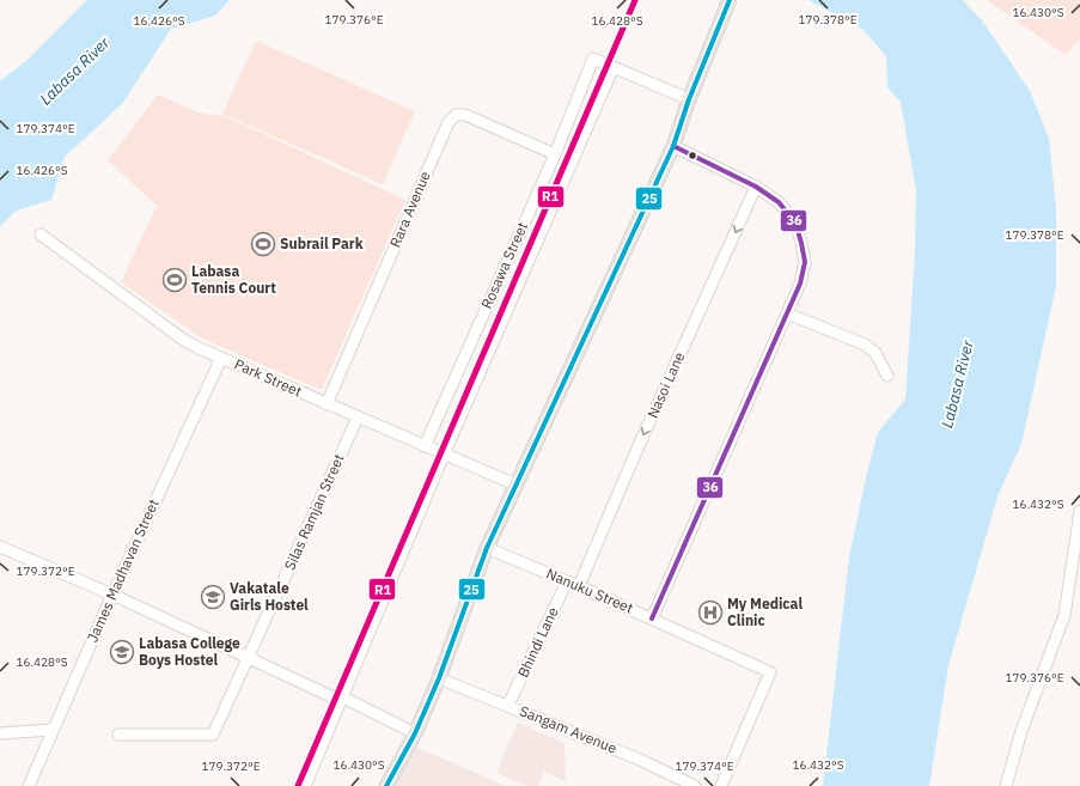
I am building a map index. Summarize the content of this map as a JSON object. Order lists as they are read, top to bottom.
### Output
{
  "streets": {
    "street": [
      "Rara Avenue",
      "Rosawa Street",
      "Park Street",
      "Nasoi Lane",
      "Silas Ramjan Street",
      "James Madhavan Street",
      "Nanuku Street",
      "Bhindi Lane",
      "Sangam Avenue"
    ]
  },
  "crossings": [
    ["Rara Avenue", "Rosawa Street"],
    ["Rara Avenue", "Park Street"],
    ["Rosawa Street", "Park Street"],
    ["Park Street", "Silas Ramjan Street"],
    ["Park Street", "James Madhavan Street"],
    ["Nasoi Lane", "Nanuku Street"],
    ["Nanuku Street", "Bhindi Lane"],
    ["Bhindi Lane", "Sangam Avenue"]
  ],
  "water": ["Labasa River"],
  "places": {
    "sports": ["Subrail Park", "Labasa Tennis Court"],
    "school or university": ["Vakatale Girls Hostel", "Labasa College Boys Hostel"],
    "hospital": ["My Medical Clinic"]
  },
  "lines": ["transit line R1", "transit line 25", "transit line 36"],
  "coordinates": [
    "16.430°S",
    "179.376°E",
    "179.378°E",
    "16.426°S",
    "16.428°S",
    "179.374°E",
    "16.432°S",
    "179.372°E"
  ]
}
